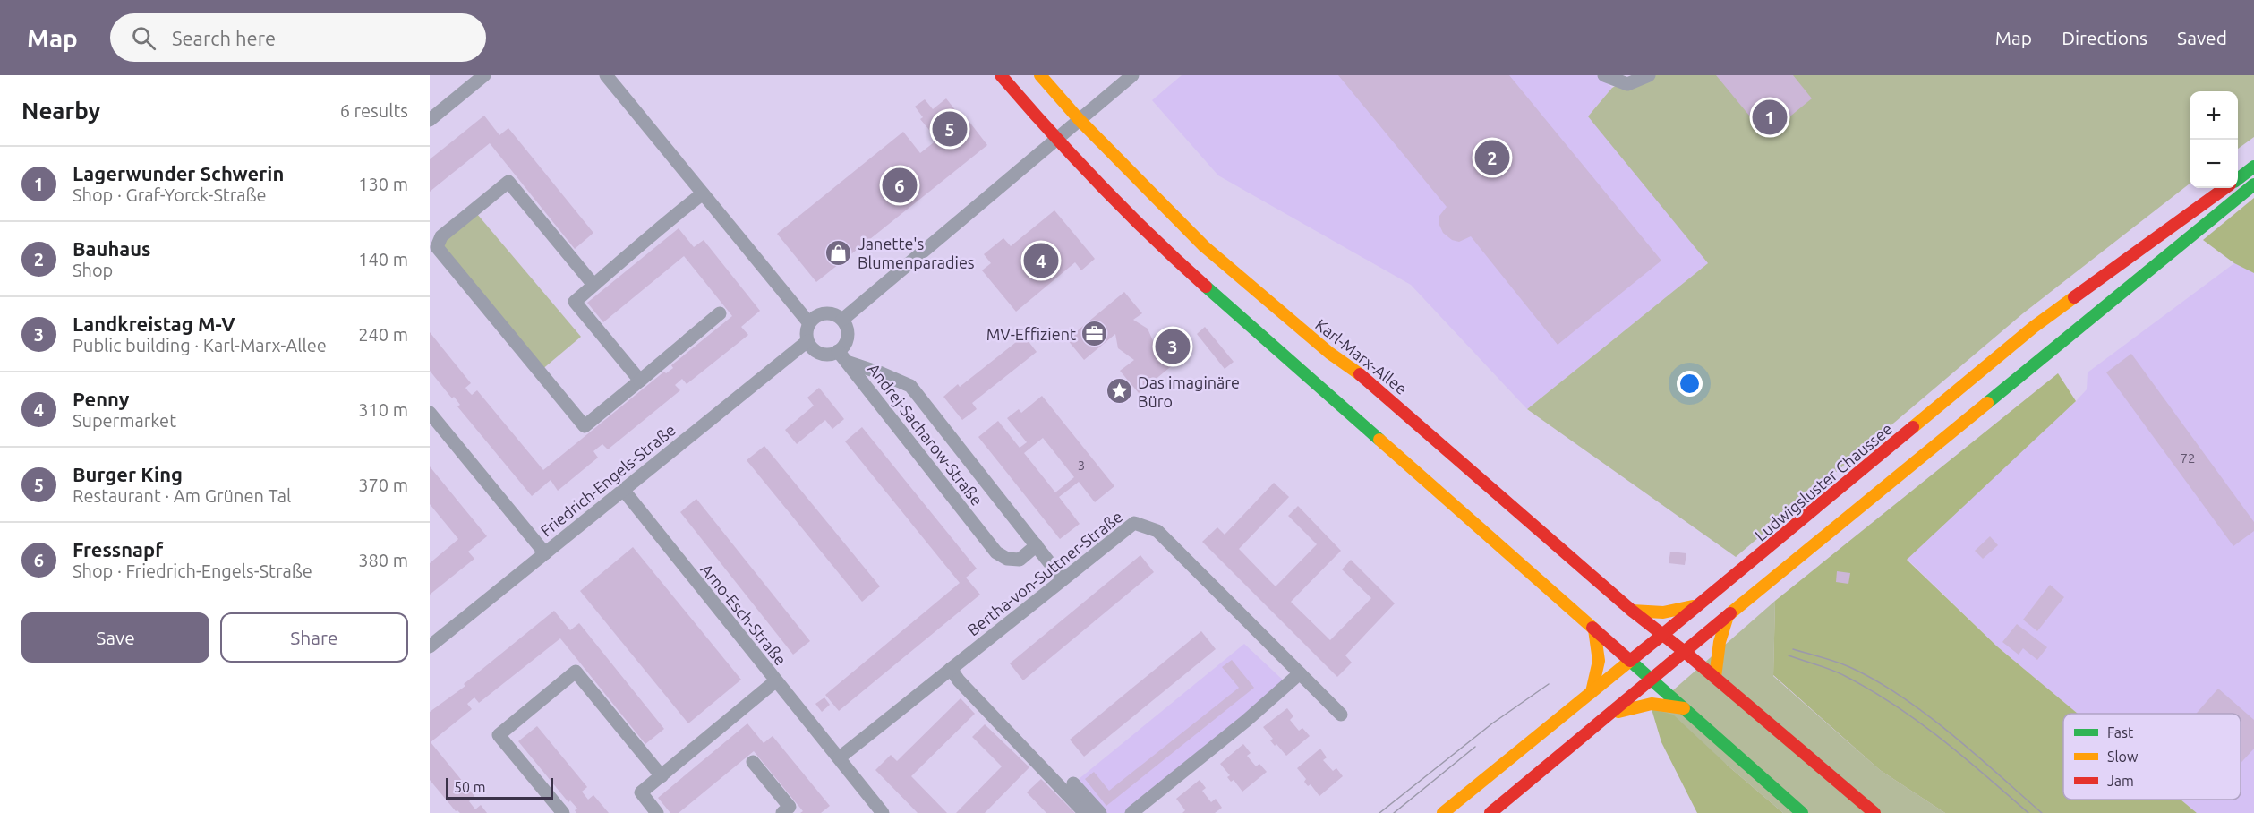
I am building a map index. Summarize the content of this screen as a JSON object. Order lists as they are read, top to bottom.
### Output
{
  "streets": {
    "main road": ["Karl-Marx-Allee", "Ludwigsluster Chaussee"],
    "street": [
      "Andrej-Sacharow-Straße",
      "Friedrich-Engels-Straße",
      "Bertha-von-Suttner-Straße",
      "Arno-Esch-Straße"
    ]
  },
  "crossings": [
    ["Karl-Marx-Allee", "Ludwigsluster Chaussee"],
    ["Andrej-Sacharow-Straße", "Friedrich-Engels-Straße"],
    ["Andrej-Sacharow-Straße", "Bertha-von-Suttner-Straße"],
    ["Friedrich-Engels-Straße", "Arno-Esch-Straße"]
  ],
  "places": {
    "shop": ["Janette's Blumenparadies"],
    "office": ["MV-Effizient"],
    "place": ["Das imaginäre Büro"]
  },
  "house_numbers": ["72", "3"],
  "legend": ["Fast", "Slow", "Jam"],
  "scale_bar": "50 m",
  "page": {
    "header": "Map",
    "search": "Search here",
    "nav": ["Map", "Directions", "Saved"],
    "heading": ["Nearby", "6 results"],
    "map_buttons": ["+", "−"],
    "pins": [
      "1",
      "5",
      "2",
      "6",
      "4",
      "3"
    ],
    "list": [
      {
        "mark": "1",
        "name": "Lagerwunder Schwerin",
        "note": "Shop · Graf-Yorck-Straße",
        "value": "130 m"
      },
      {
        "mark": "2",
        "name": "Bauhaus",
        "note": "Shop",
        "value": "140 m"
      },
      {
        "mark": "3",
        "name": "Landkreistag M-V",
        "note": "Public building · Karl-Marx-Allee",
        "value": "240 m"
      },
      {
        "mark": "4",
        "name": "Penny",
        "note": "Supermarket",
        "value": "310 m"
      },
      {
        "mark": "5",
        "name": "Burger King",
        "note": "Restaurant · Am Grünen Tal",
        "value": "370 m"
      },
      {
        "mark": "6",
        "name": "Fressnapf",
        "note": "Shop · Friedrich-Engels-Straße",
        "value": "380 m"
      }
    ],
    "buttons": ["Save", "Share"],
    "scale": "50 m"
  }
}
